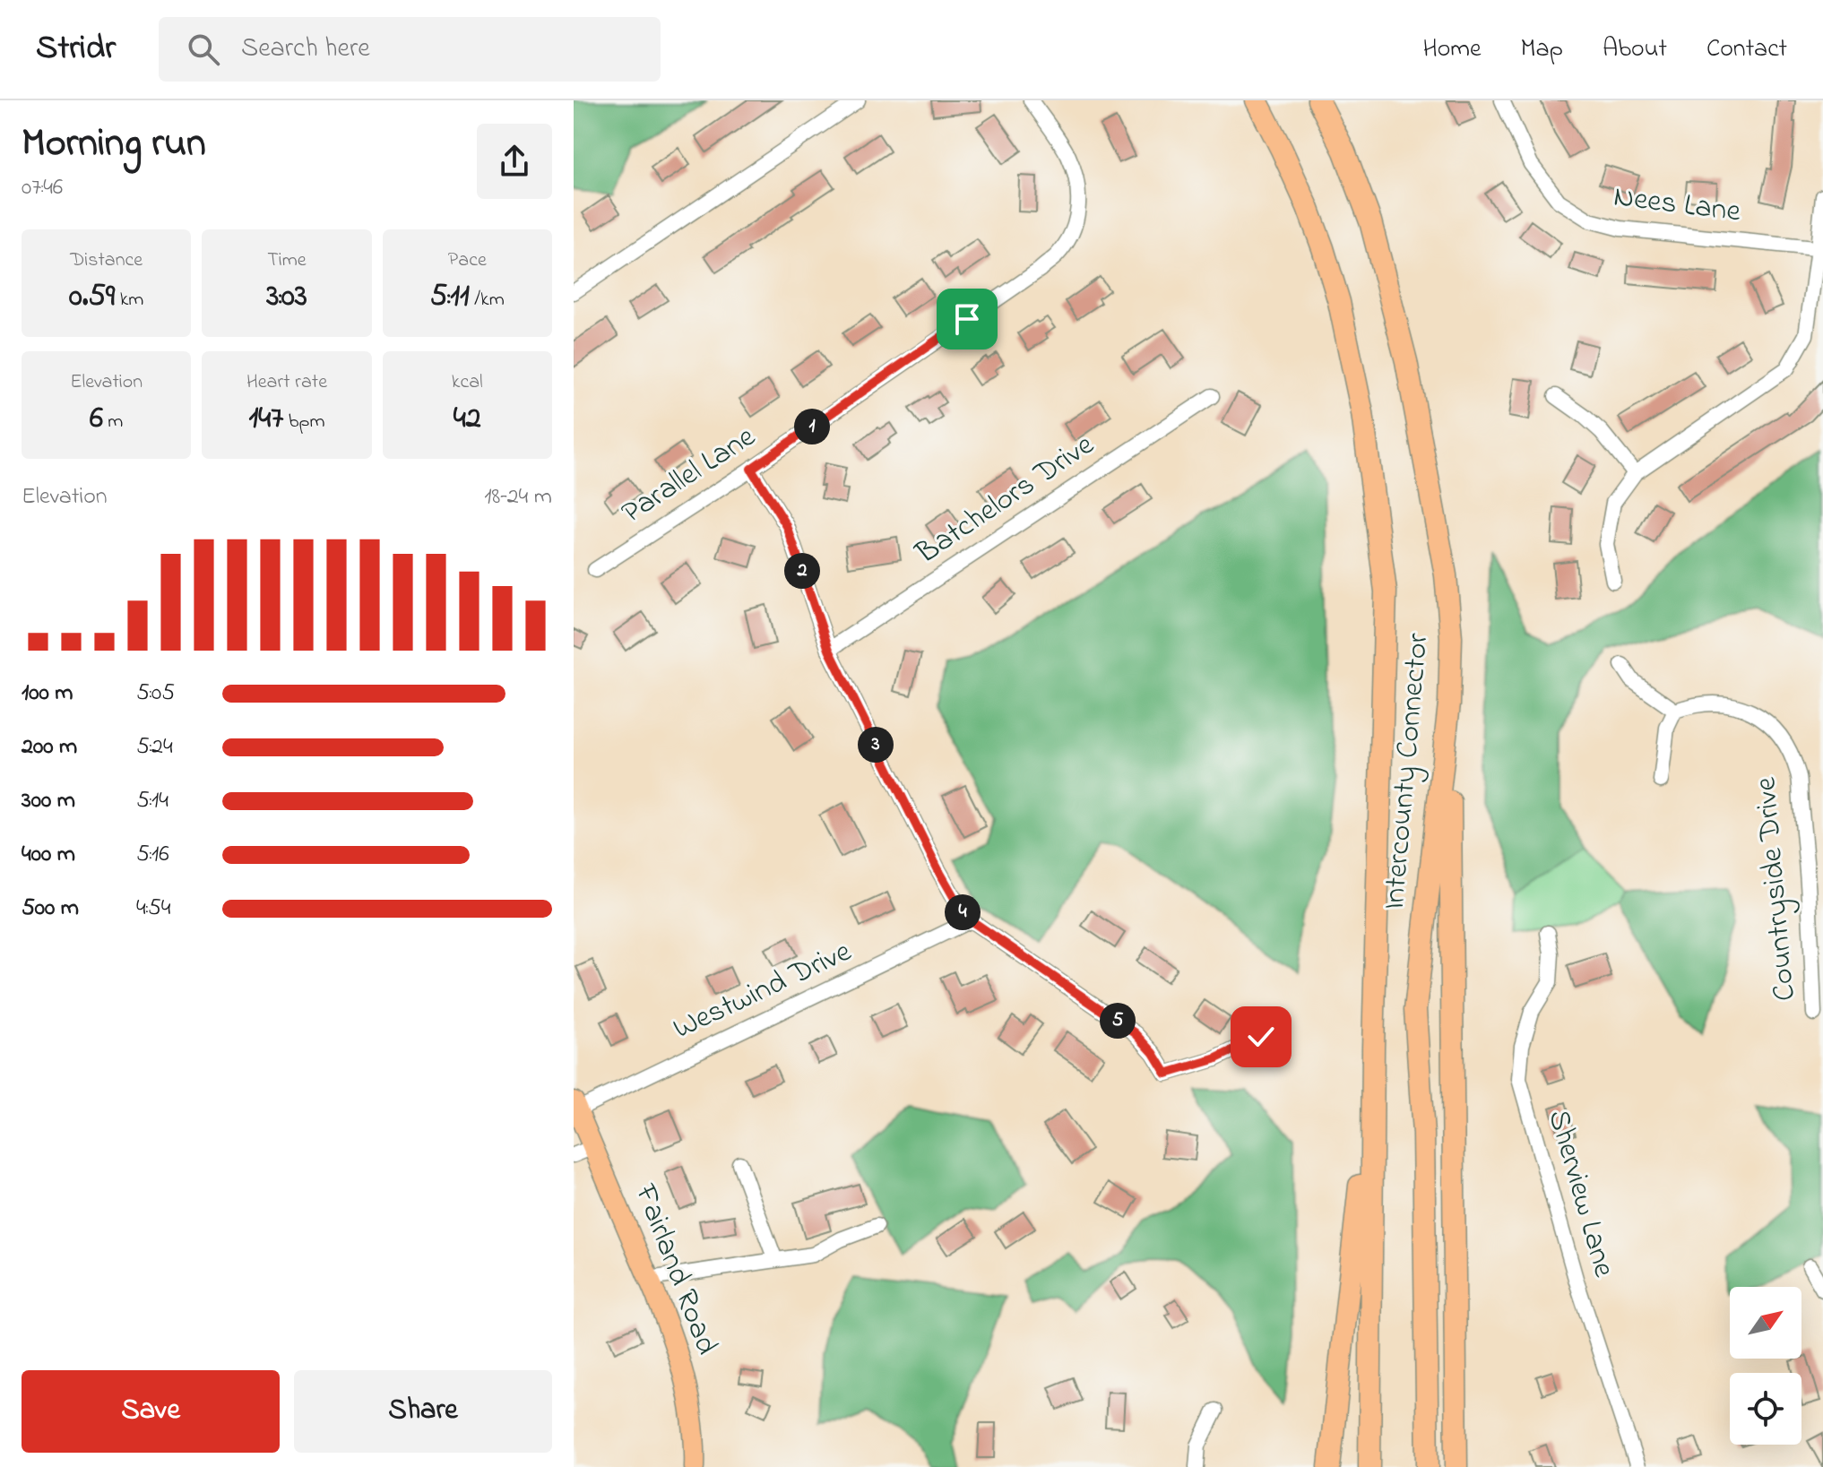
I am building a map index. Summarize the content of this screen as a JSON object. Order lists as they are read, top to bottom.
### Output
{
  "streets": {
    "highway": ["Intercounty Connector"],
    "main road": ["Fairland Road"],
    "street": [
      "Nees Lane",
      "Parallel Lane",
      "Batchelors Drive",
      "Countryside Drive",
      "Westwind Drive",
      "Sherview Lane"
    ]
  },
  "crossings": [
    ["Westwind Drive", "Fairland Road"]
  ],
  "north": "top right",
  "page": {
    "header": "Stridr",
    "search": "Search here",
    "nav": [
      "Home",
      "Map",
      "About",
      "Contact"
    ],
    "heading": ["Morning run", "07:46"],
    "stats": [
      ["Distance", "0.59 km"],
      ["Time", "3:03"],
      ["Pace", "5:11 /km"],
      ["Elevation", "6 m"],
      ["Heart rate", "147 bpm"],
      ["kcal", "42"]
    ],
    "pins": [
      "1",
      "2",
      "3",
      "4",
      "5"
    ],
    "chart": ["Elevation", "18–24 m"],
    "list": [
      {
        "name": "100 m",
        "note": "5:05"
      },
      {
        "name": "200 m",
        "note": "5:24"
      },
      {
        "name": "300 m",
        "note": "5:14"
      },
      {
        "name": "400 m",
        "note": "5:16"
      },
      {
        "name": "500 m",
        "note": "4:54"
      }
    ],
    "buttons": ["Save", "Share"]
  }
}
